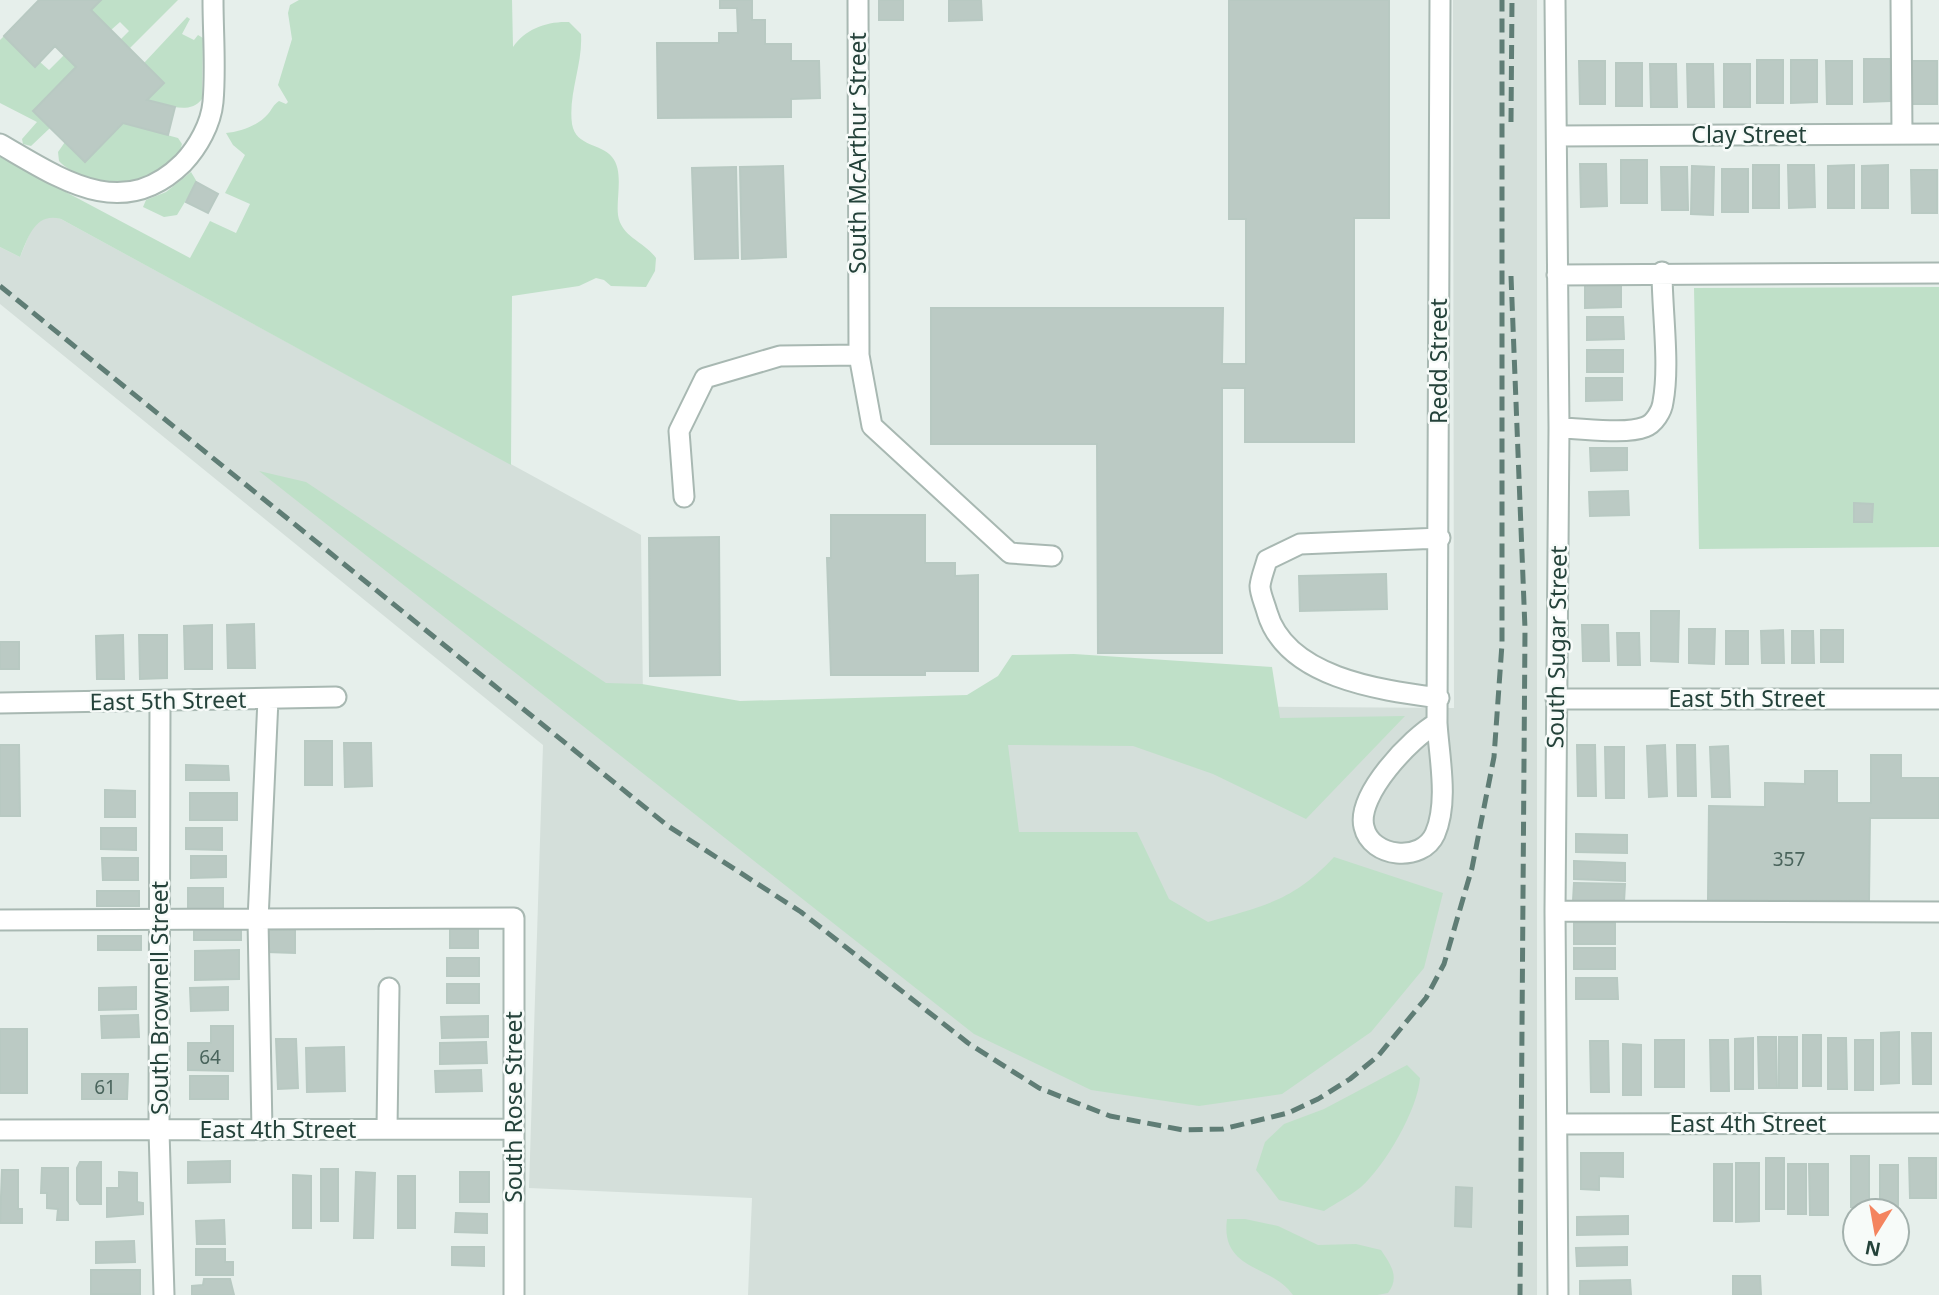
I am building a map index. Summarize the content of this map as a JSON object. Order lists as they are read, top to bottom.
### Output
{
  "streets": {
    "street": [
      "Clay Street",
      "South McArthur Street",
      "Redd Street",
      "South Sugar Street",
      "East 5th Street",
      "South Brownell Street",
      "South Rose Street",
      "East 4th Street"
    ]
  },
  "crossings": [
    ["Clay Street", "South Sugar Street"],
    ["South Sugar Street", "East 5th Street"],
    ["South Sugar Street", "East 4th Street"],
    ["East 5th Street", "South Brownell Street"],
    ["South Brownell Street", "East 4th Street"],
    ["South Rose Street", "East 4th Street"]
  ],
  "house_numbers": ["357", "64", "61"],
  "north": "bottom"
}
